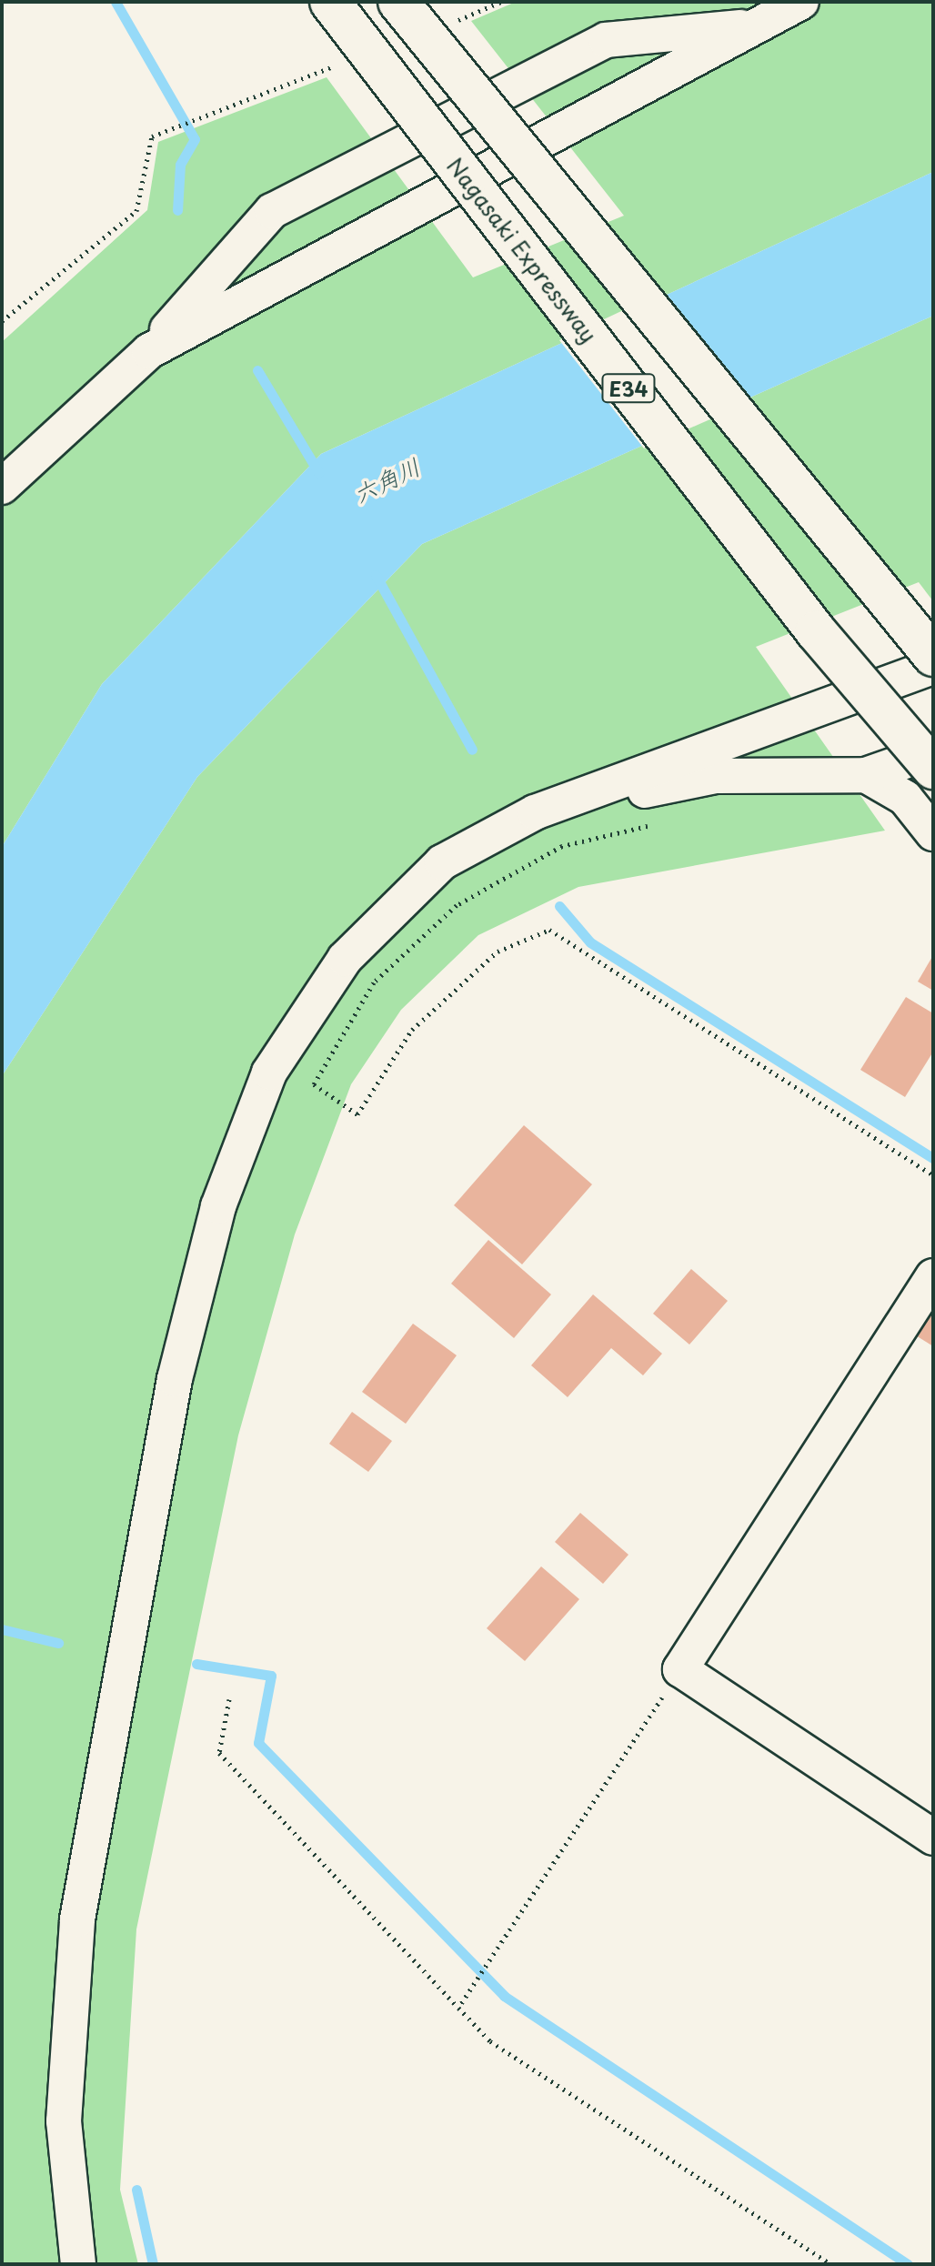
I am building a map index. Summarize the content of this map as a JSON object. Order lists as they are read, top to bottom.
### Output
{
  "streets": {
    "highway": ["Nagasaki Expressway", "E34"]
  },
  "water": ["六角川"]
}
